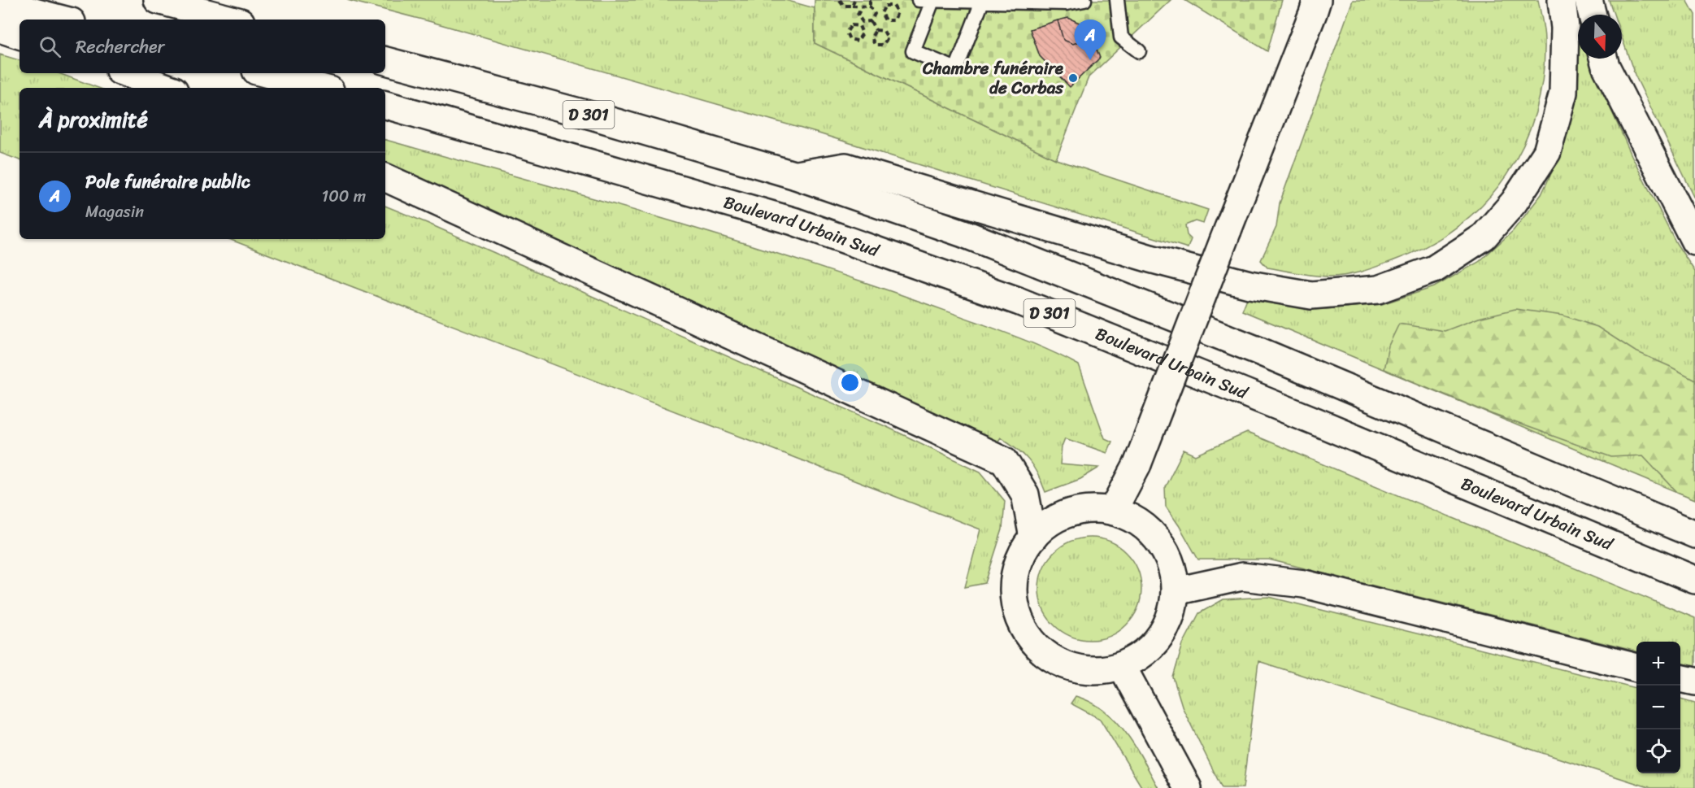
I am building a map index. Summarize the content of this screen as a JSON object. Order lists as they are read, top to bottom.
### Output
{
  "streets": {
    "main road": ["D 301", "Boulevard Urbain Sud"]
  },
  "places": ["Chambre funéraire de Corbas"],
  "north": "bottom",
  "page": {
    "pins": "A",
    "search": "Rechercher",
    "heading": "À proximité",
    "list": [
      {
        "mark": "A",
        "name": "Pole funéraire public",
        "note": "Magasin",
        "value": "100 m"
      }
    ],
    "map_buttons": ["+", "−"]
  }
}
